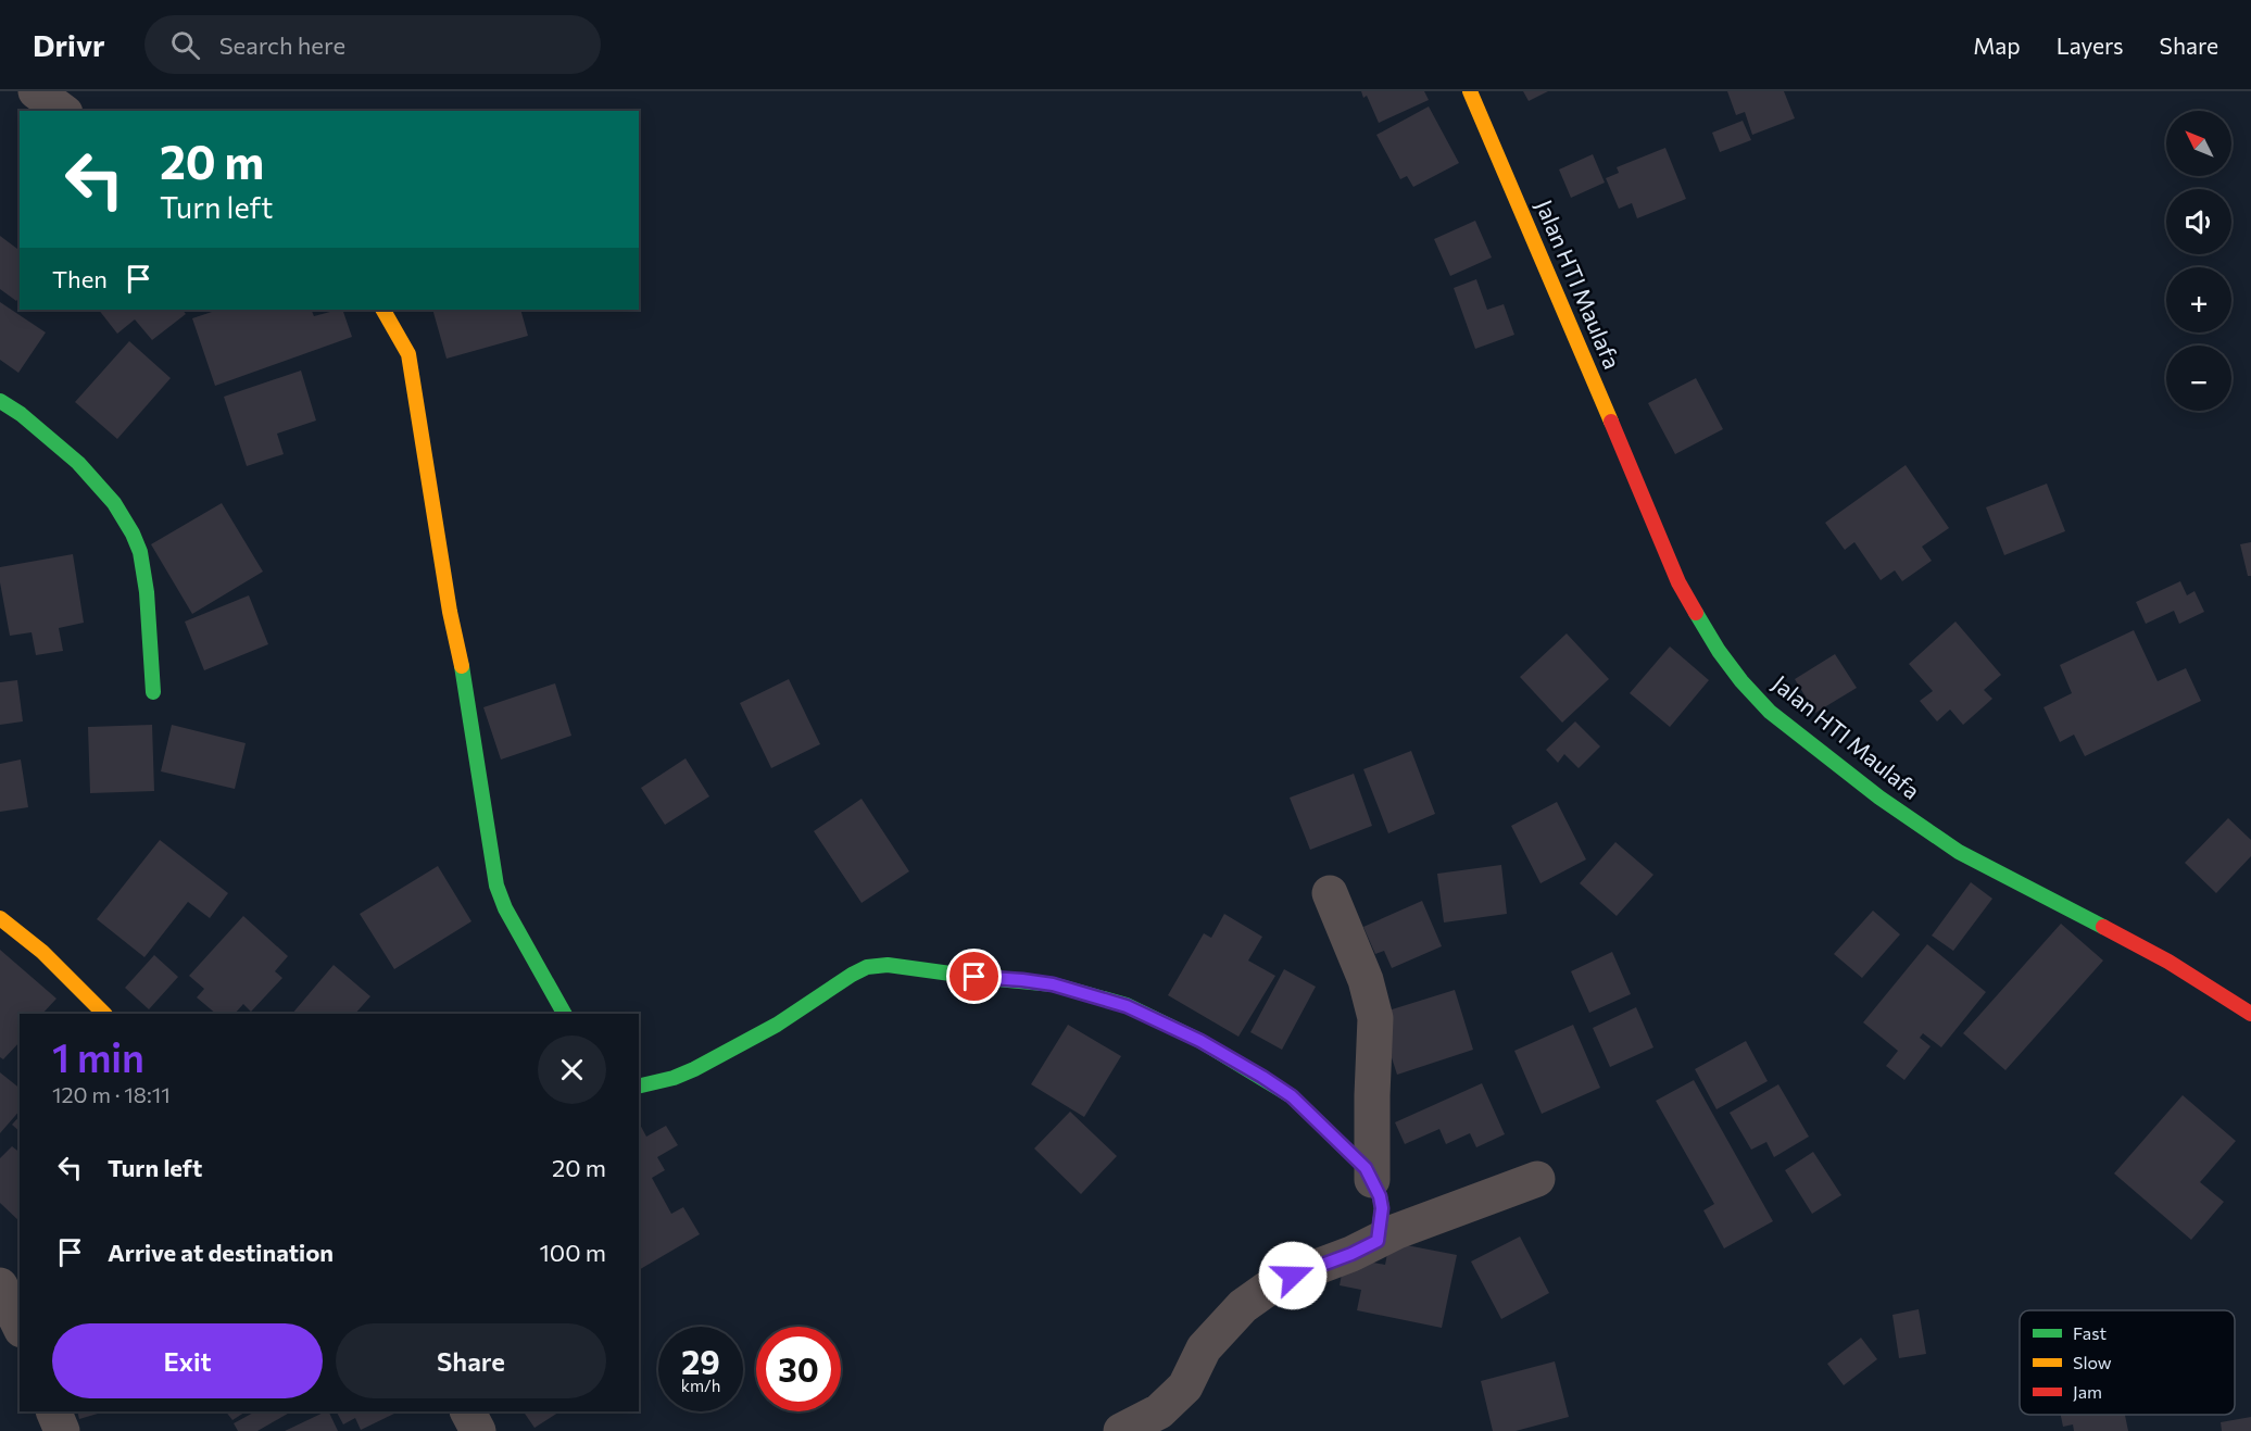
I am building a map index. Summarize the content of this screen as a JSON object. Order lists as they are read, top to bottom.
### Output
{
  "streets": {
    "street": ["Jalan HTI Maulafa"]
  },
  "legend": ["Fast", "Slow", "Jam"],
  "north": "top left",
  "page": {
    "header": "Drivr",
    "search": "Search here",
    "nav": ["Map", "Layers", "Share"],
    "map_buttons": ["+", "−"],
    "turn": ["20 m", "Turn left"],
    "then": "Then",
    "heading": ["1 min", "120 m · 18:11"],
    "list": [
      {
        "name": "Turn left",
        "value": "20 m"
      },
      {
        "name": "Arrive at destination",
        "value": "100 m"
      }
    ],
    "buttons": ["Exit", "Share"],
    "speed": "29 km/h",
    "limit": "30"
  }
}
